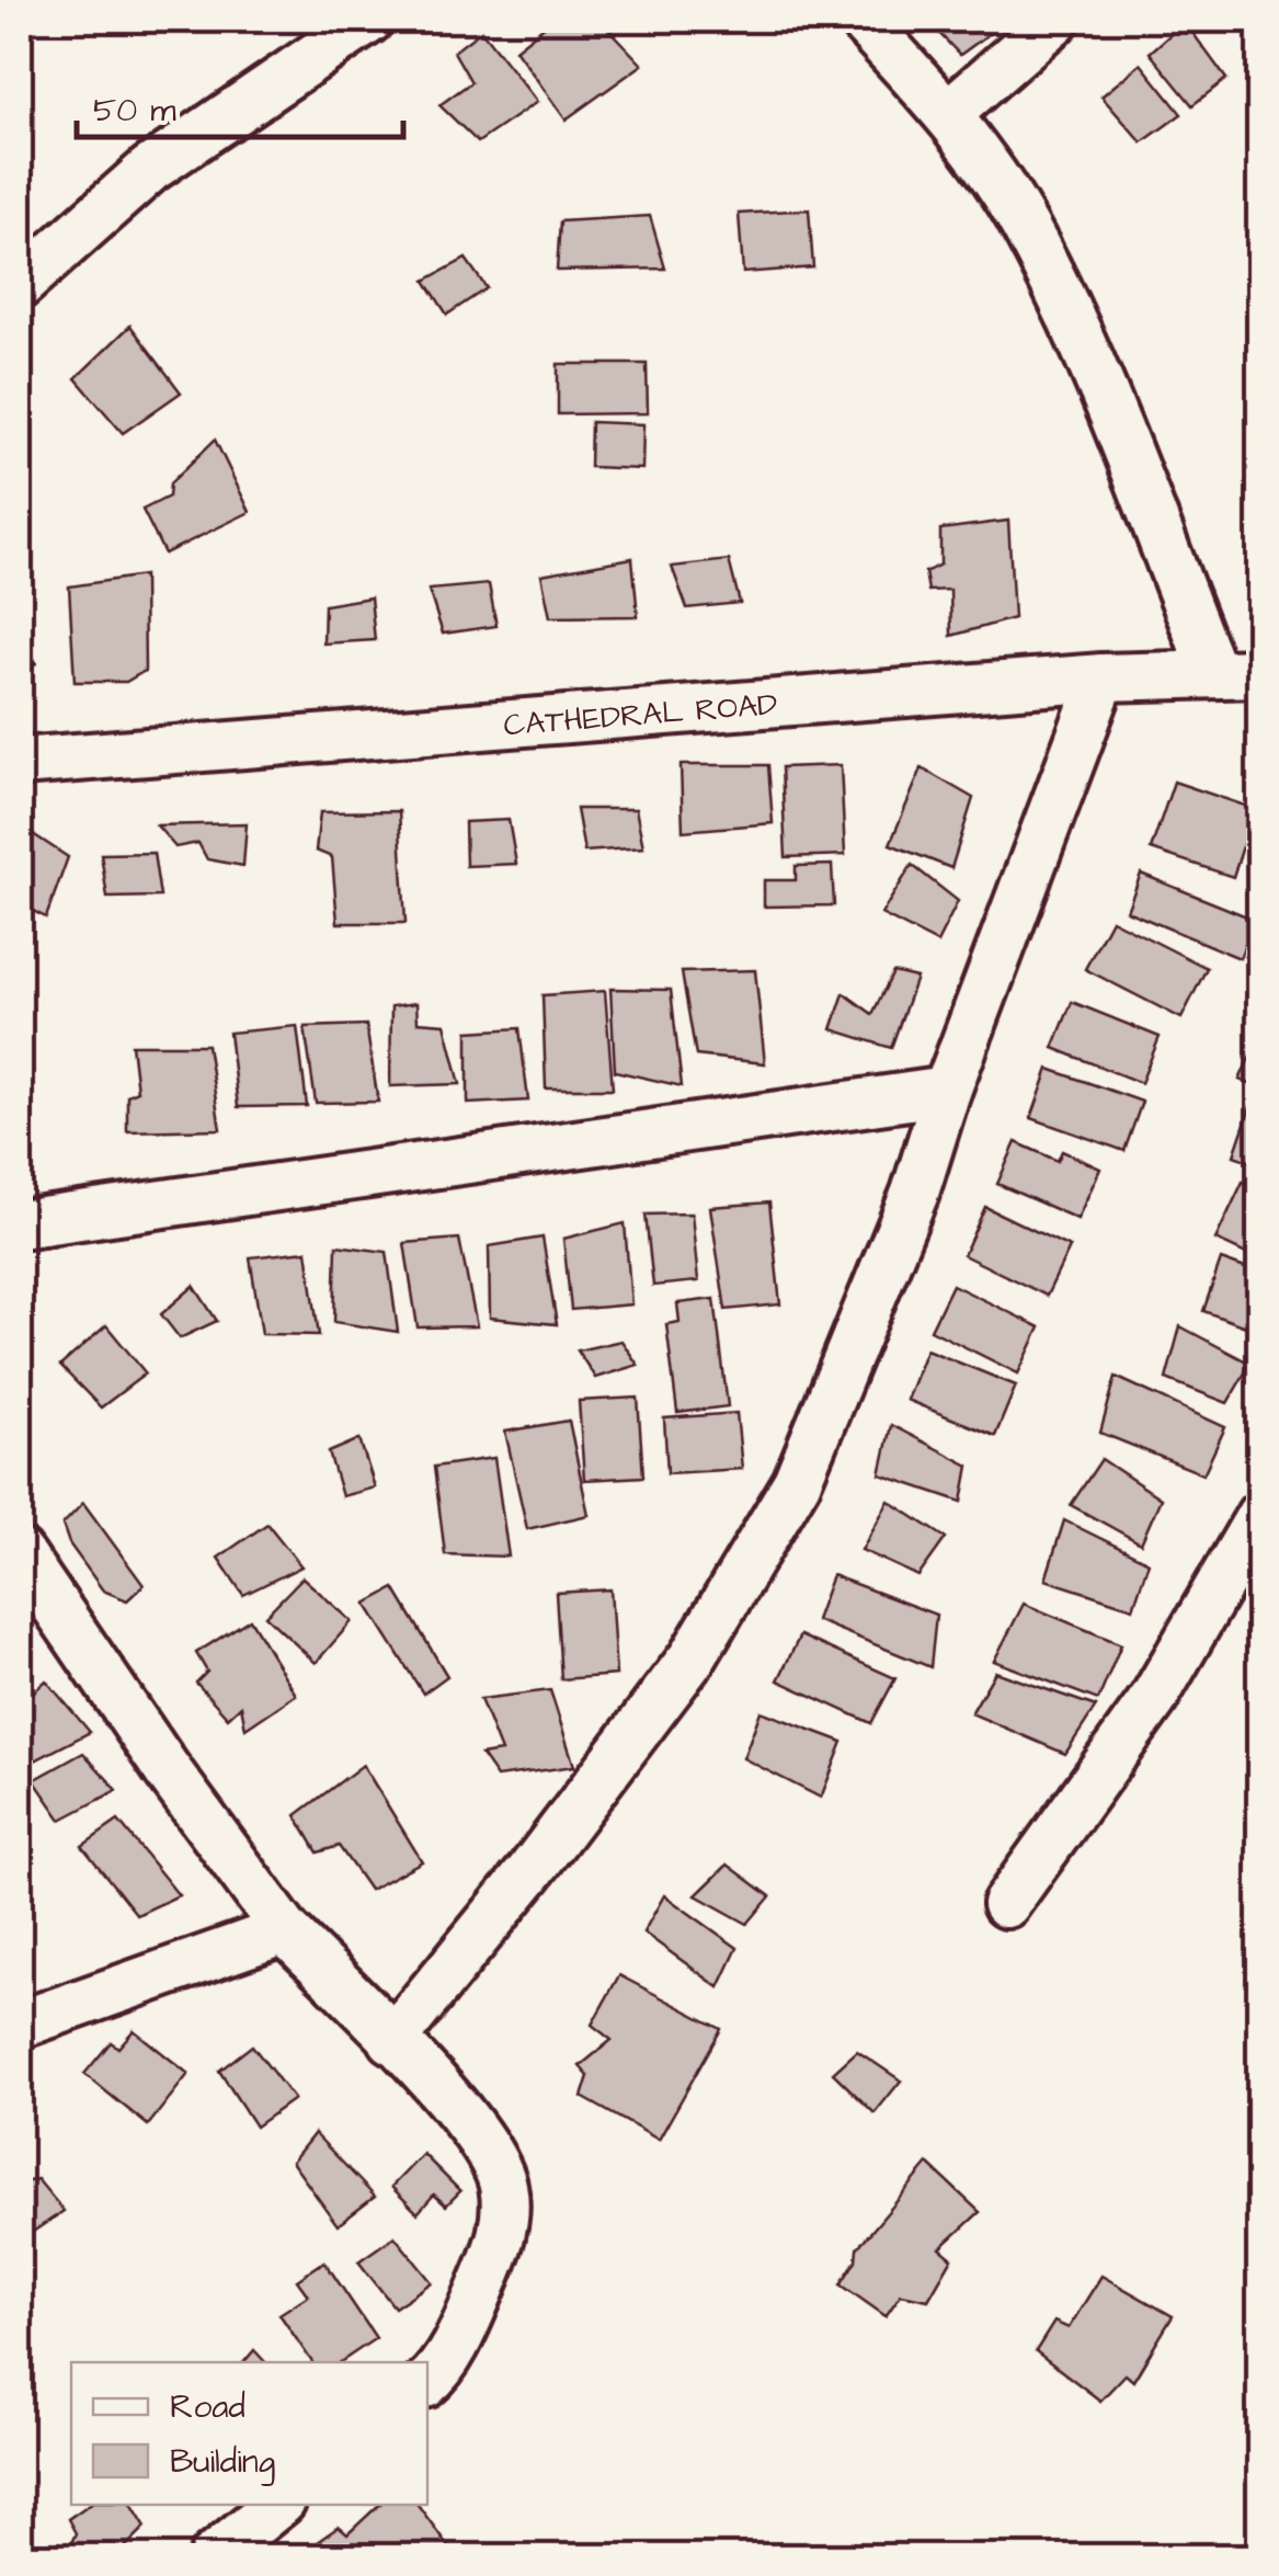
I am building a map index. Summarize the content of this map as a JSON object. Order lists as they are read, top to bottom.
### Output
{
  "streets": {
    "street": ["CATHEDRAL ROAD"]
  },
  "legend": ["Road", "Building"],
  "scale_bar": "50 m"
}
